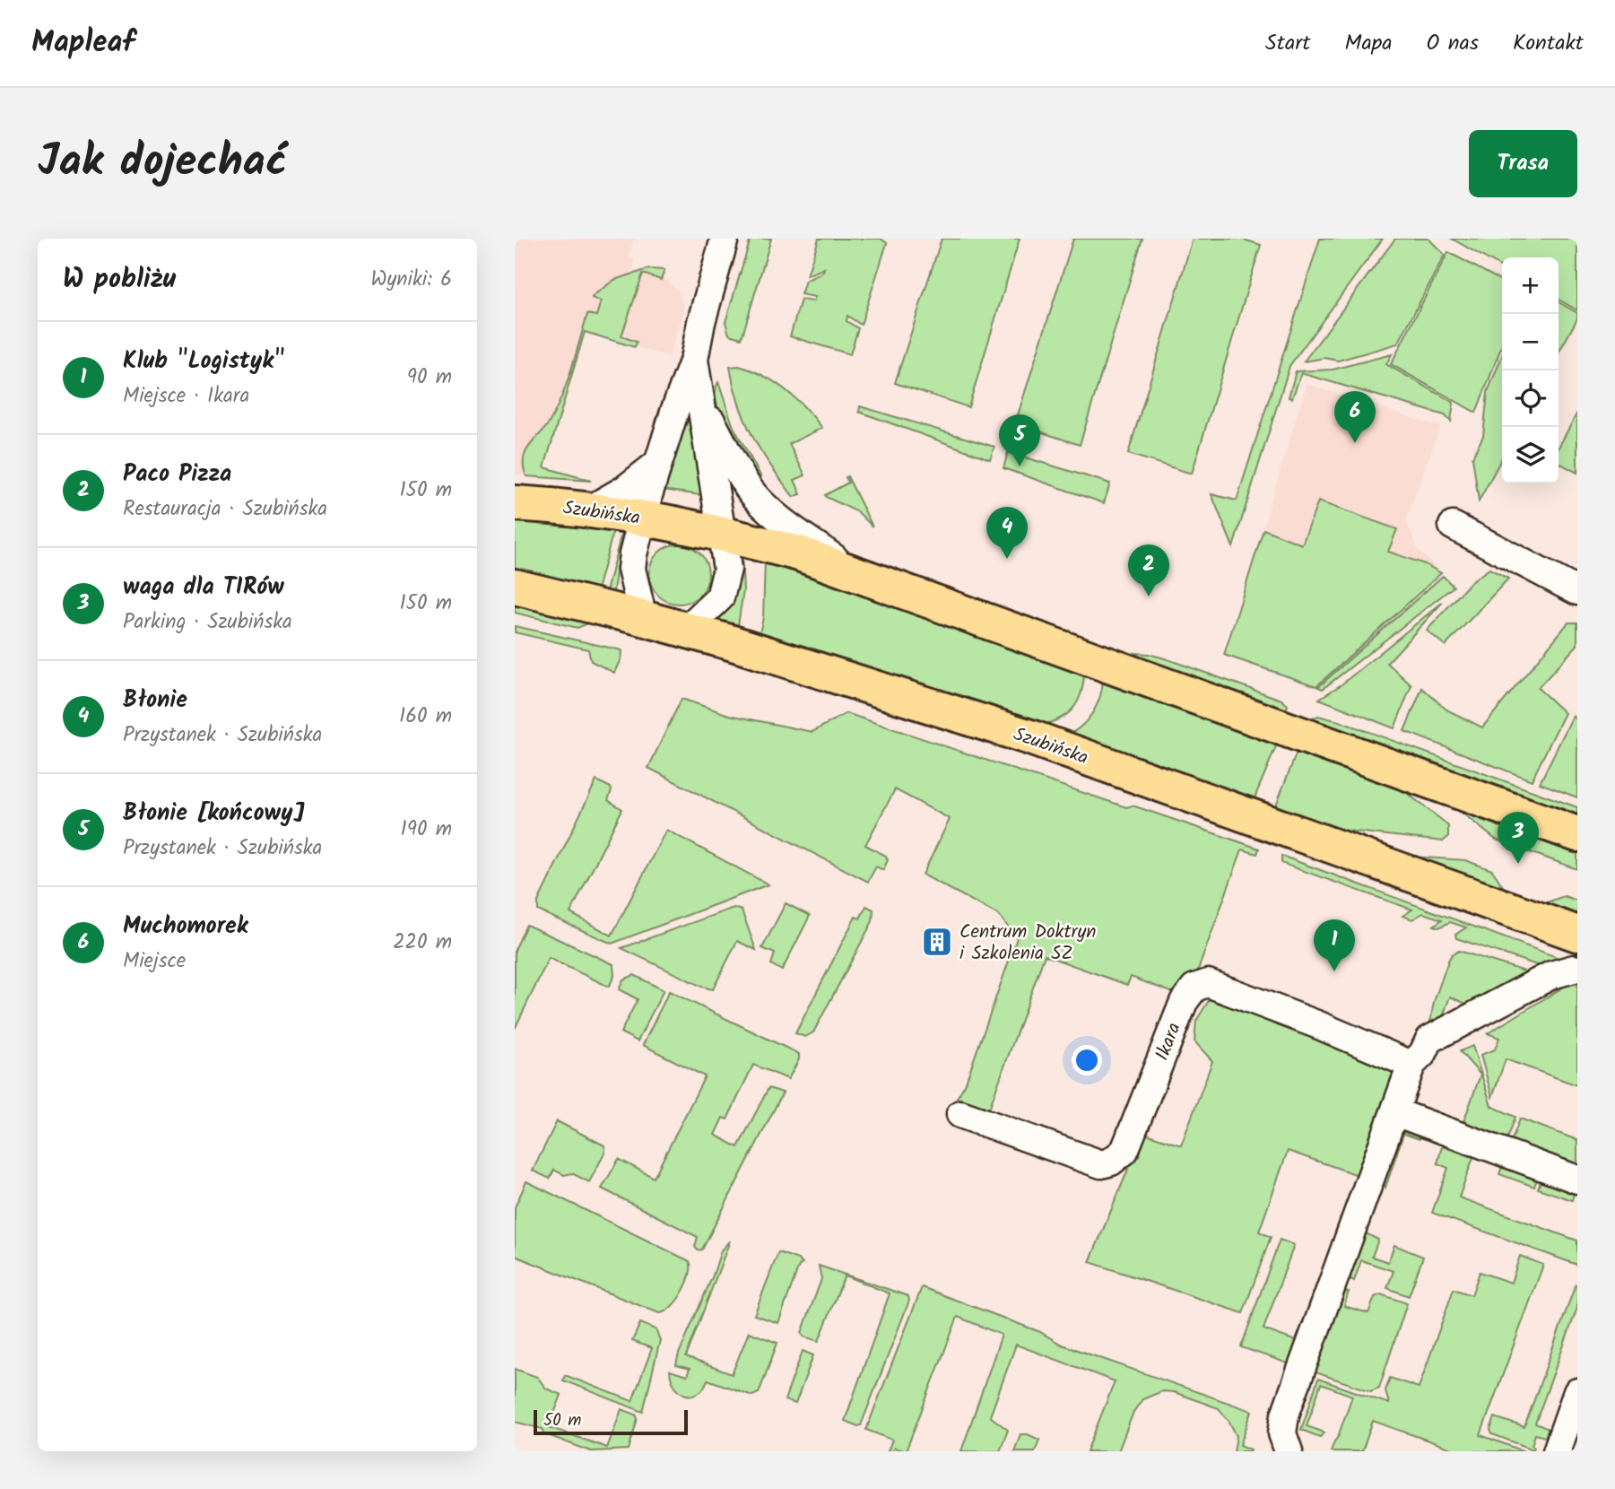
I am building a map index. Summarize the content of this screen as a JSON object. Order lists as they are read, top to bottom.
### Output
{
  "streets": {
    "main road": ["Szubińska"],
    "street": ["Ikara"]
  },
  "places": {
    "building": ["Centrum Doktryn i Szkolenia SZ"]
  },
  "scale_bar": "50 m",
  "page": {
    "header": "Mapleaf",
    "nav": [
      "Start",
      "Mapa",
      "O nas",
      "Kontakt"
    ],
    "title": "Jak dojechać",
    "buttons": "Trasa",
    "heading": ["W pobliżu", "Wyniki: 6"],
    "map_buttons": ["+", "−"],
    "list": [
      {
        "mark": "1",
        "name": "Klub \"Logistyk\"",
        "note": "Miejsce · Ikara",
        "value": "90 m"
      },
      {
        "mark": "2",
        "name": "Paco Pizza",
        "note": "Restauracja · Szubińska",
        "value": "150 m"
      },
      {
        "mark": "3",
        "name": "waga dla TIRów",
        "note": "Parking · Szubińska",
        "value": "150 m"
      },
      {
        "mark": "4",
        "name": "Błonie",
        "note": "Przystanek · Szubińska",
        "value": "160 m"
      },
      {
        "mark": "5",
        "name": "Błonie [końcowy]",
        "note": "Przystanek · Szubińska",
        "value": "190 m"
      },
      {
        "mark": "6",
        "name": "Muchomorek",
        "note": "Miejsce",
        "value": "220 m"
      }
    ],
    "pins": [
      "6",
      "5",
      "4",
      "2",
      "3",
      "1"
    ],
    "scale": "50 m"
  }
}
